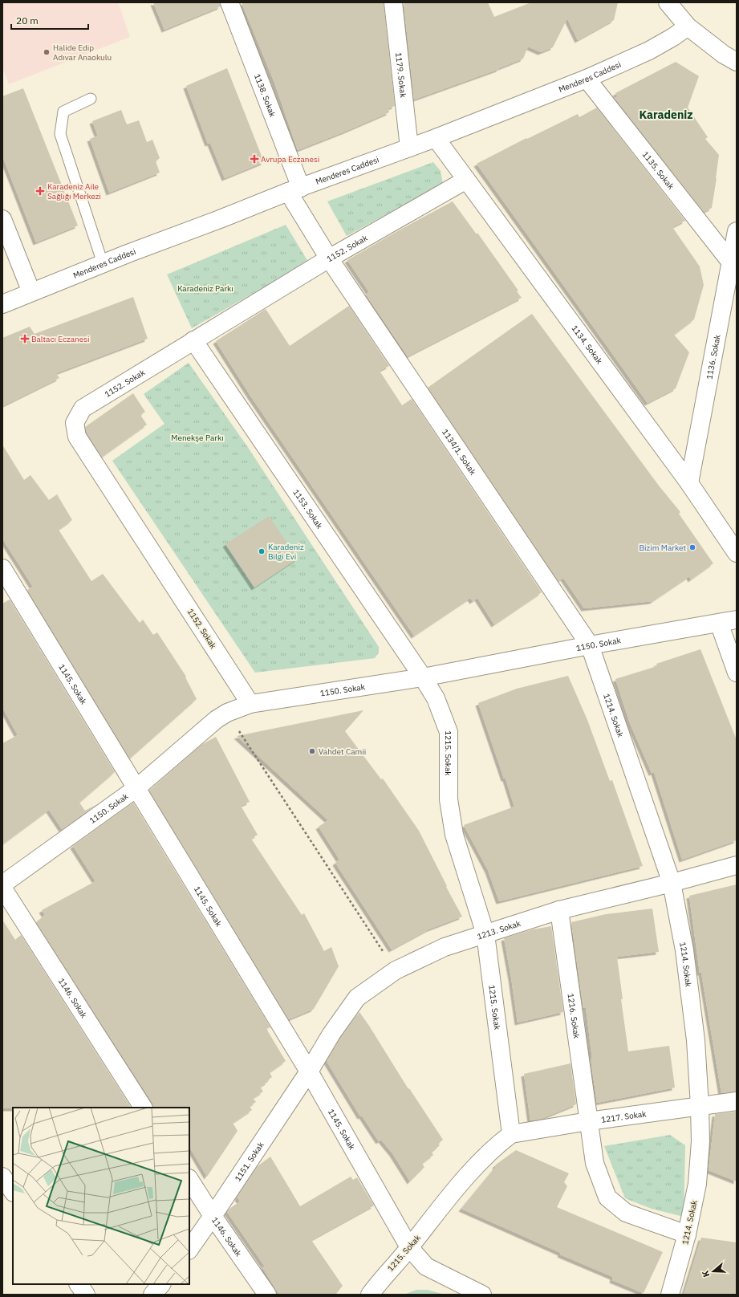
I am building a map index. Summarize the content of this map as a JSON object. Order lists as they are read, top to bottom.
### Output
{
  "streets": {
    "street": [
      "1179. Sokak",
      "Menderes Caddesi",
      "1138. Sokak",
      "1135. Sokak",
      "1152. Sokak",
      "1134. Sokak",
      "1136. Sokak",
      "1134/1. Sokak",
      "1153. Sokak",
      "1150. Sokak",
      "1145. Sokak",
      "1214. Sokak",
      "1215. Sokak",
      "1213. Sokak",
      "1146. Sokak",
      "1216. Sokak",
      "1217. Sokak",
      "1151. Sokak"
    ]
  },
  "crossings": [
    ["1179. Sokak", "Menderes Caddesi"],
    ["Menderes Caddesi", "1138. Sokak"],
    ["Menderes Caddesi", "1135. Sokak"],
    ["Menderes Caddesi", "1134. Sokak"],
    ["1138. Sokak", "1152. Sokak"],
    ["1138. Sokak", "1134/1. Sokak"],
    ["1135. Sokak", "1136. Sokak"],
    ["1152. Sokak", "1134. Sokak"],
    ["1152. Sokak", "1134/1. Sokak"],
    ["1152. Sokak", "1153. Sokak"],
    ["1152. Sokak", "1150. Sokak"],
    ["1134. Sokak", "1136. Sokak"],
    ["1134/1. Sokak", "1150. Sokak"],
    ["1134/1. Sokak", "1214. Sokak"],
    ["1153. Sokak", "1150. Sokak"],
    ["1153. Sokak", "1215. Sokak"],
    ["1150. Sokak", "1145. Sokak"],
    ["1150. Sokak", "1214. Sokak"],
    ["1150. Sokak", "1215. Sokak"],
    ["1145. Sokak", "1215. Sokak"],
    ["1145. Sokak", "1213. Sokak"],
    ["1145. Sokak", "1151. Sokak"],
    ["1214. Sokak", "1213. Sokak"],
    ["1214. Sokak", "1216. Sokak"],
    ["1214. Sokak", "1217. Sokak"],
    ["1215. Sokak", "1213. Sokak"],
    ["1215. Sokak", "1217. Sokak"],
    ["1213. Sokak", "1216. Sokak"],
    ["1213. Sokak", "1151. Sokak"],
    ["1146. Sokak", "1151. Sokak"],
    ["1216. Sokak", "1217. Sokak"]
  ],
  "districts": ["Karadeniz"],
  "parks": ["Karadeniz Parkı", "Menekşe Parkı"],
  "places": {
    "other": [
      "Halide Edip Adıvar Anaokulu",
      "Bizim Market",
      "Karadeniz Bilgi Evi",
      "Vahdet Camii"
    ],
    "health": ["Avrupa Eczanesi", "Karadeniz Aile Sağlığı Merkezi", "Baltacı Eczanesi"]
  },
  "scale_bar": "20 m",
  "north": "left"
}
